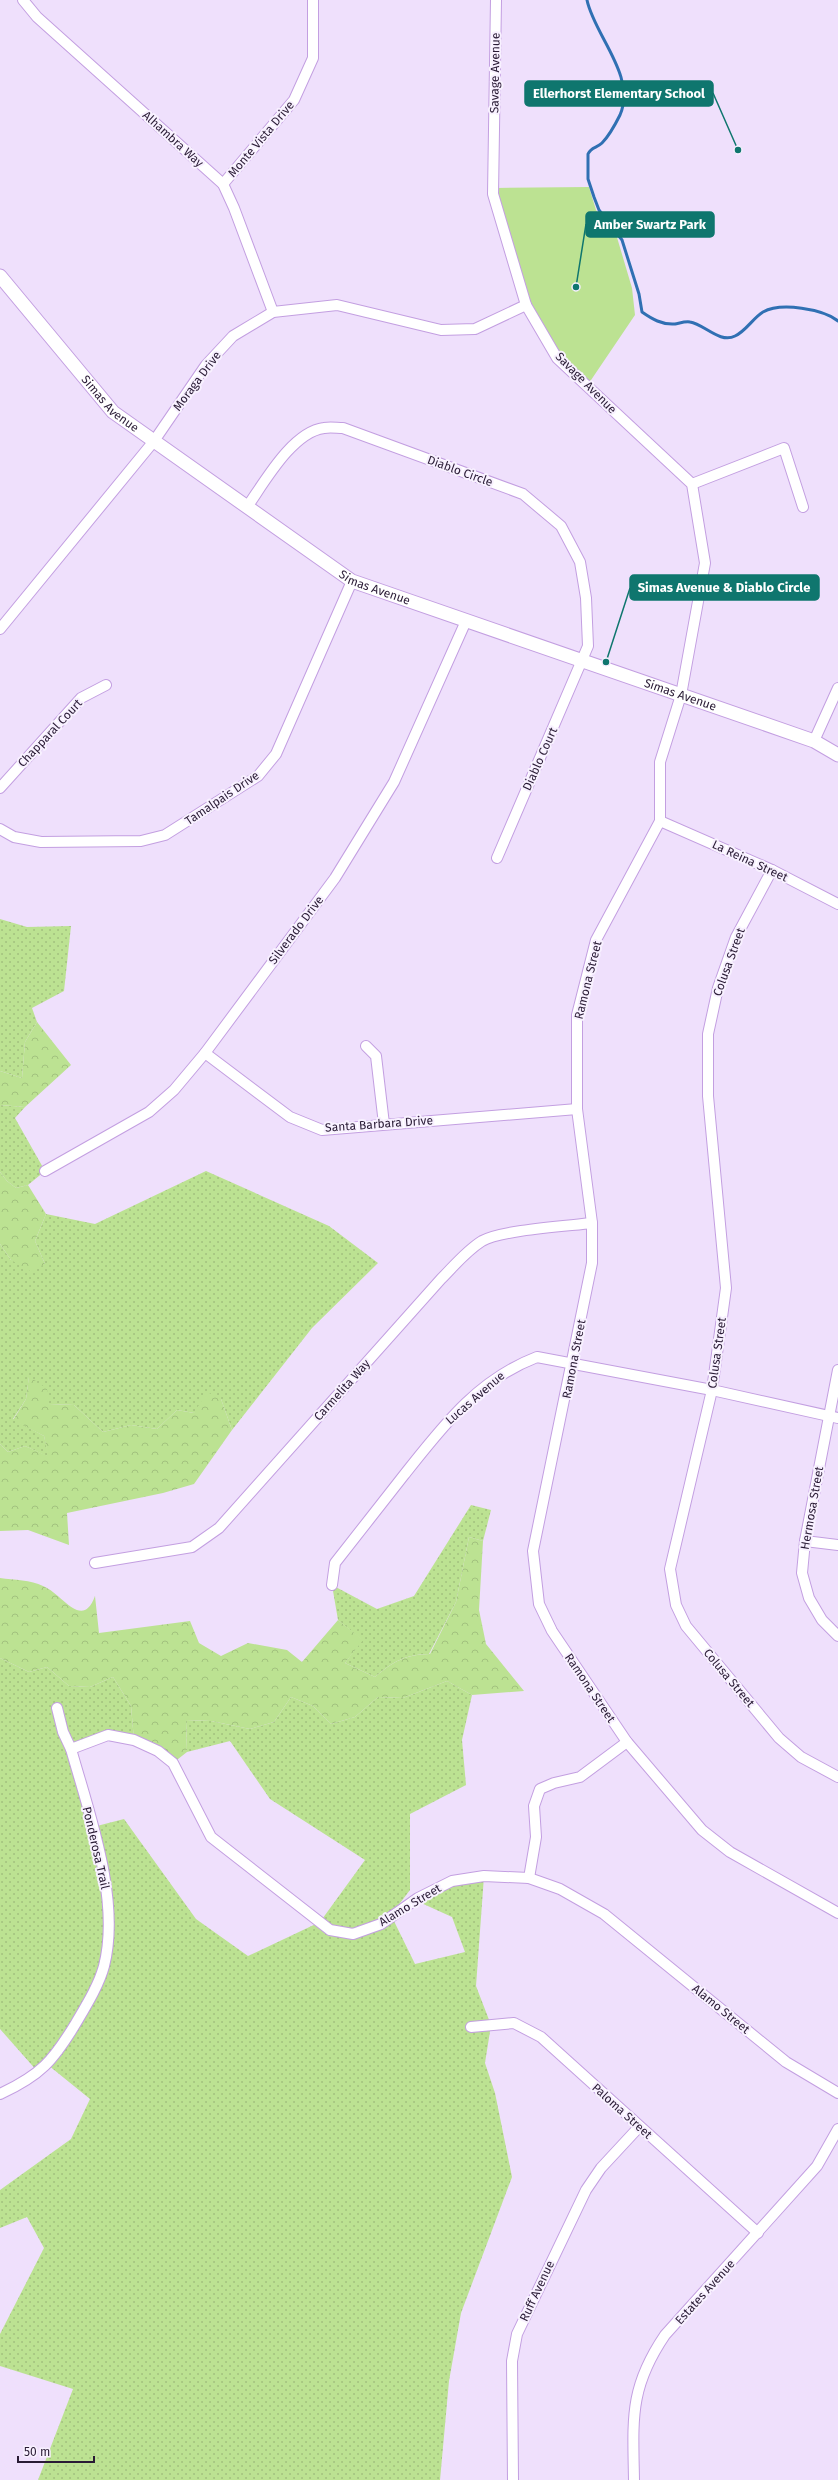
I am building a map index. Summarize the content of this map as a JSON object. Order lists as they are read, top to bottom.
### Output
{
  "streets": {
    "street": [
      "Savage Avenue",
      "Alhambra Way",
      "Monte Vista Drive",
      "Moraga Drive",
      "Simas Avenue",
      "Diablo Circle",
      "Chapparal Court",
      "Diablo Court",
      "Tamalpais Drive",
      "La Reina Street",
      "Silverado Drive",
      "Colusa Street",
      "Ramona Street",
      "Santa Barbara Drive",
      "Carmelita Way",
      "Lucas Avenue",
      "Hermosa Street",
      "Ponderosa Trail",
      "Alamo Street",
      "Paloma Street",
      "Ruff Avenue",
      "Estates Avenue"
    ]
  },
  "crossings": [
    ["Savage Avenue", "Moraga Drive"],
    ["Alhambra Way", "Monte Vista Drive"],
    ["Alhambra Way", "Moraga Drive"],
    ["Moraga Drive", "Simas Avenue"],
    ["Simas Avenue", "Diablo Circle"],
    ["Simas Avenue", "Diablo Court"],
    ["Simas Avenue", "Tamalpais Drive"],
    ["Simas Avenue", "Silverado Drive"],
    ["Simas Avenue", "Ramona Street"],
    ["Diablo Circle", "Diablo Court"],
    ["La Reina Street", "Colusa Street"],
    ["La Reina Street", "Ramona Street"],
    ["Silverado Drive", "Santa Barbara Drive"],
    ["Colusa Street", "Lucas Avenue"],
    ["Ramona Street", "Santa Barbara Drive"],
    ["Ramona Street", "Carmelita Way"],
    ["Ramona Street", "Lucas Avenue"],
    ["Lucas Avenue", "Hermosa Street"],
    ["Ponderosa Trail", "Alamo Street"],
    ["Paloma Street", "Ruff Avenue"],
    ["Paloma Street", "Estates Avenue"]
  ],
  "places": ["Ellerhorst Elementary School", "Amber Swartz Park", "Simas Avenue & Diablo Circle"],
  "scale_bar": "50 m"
}
